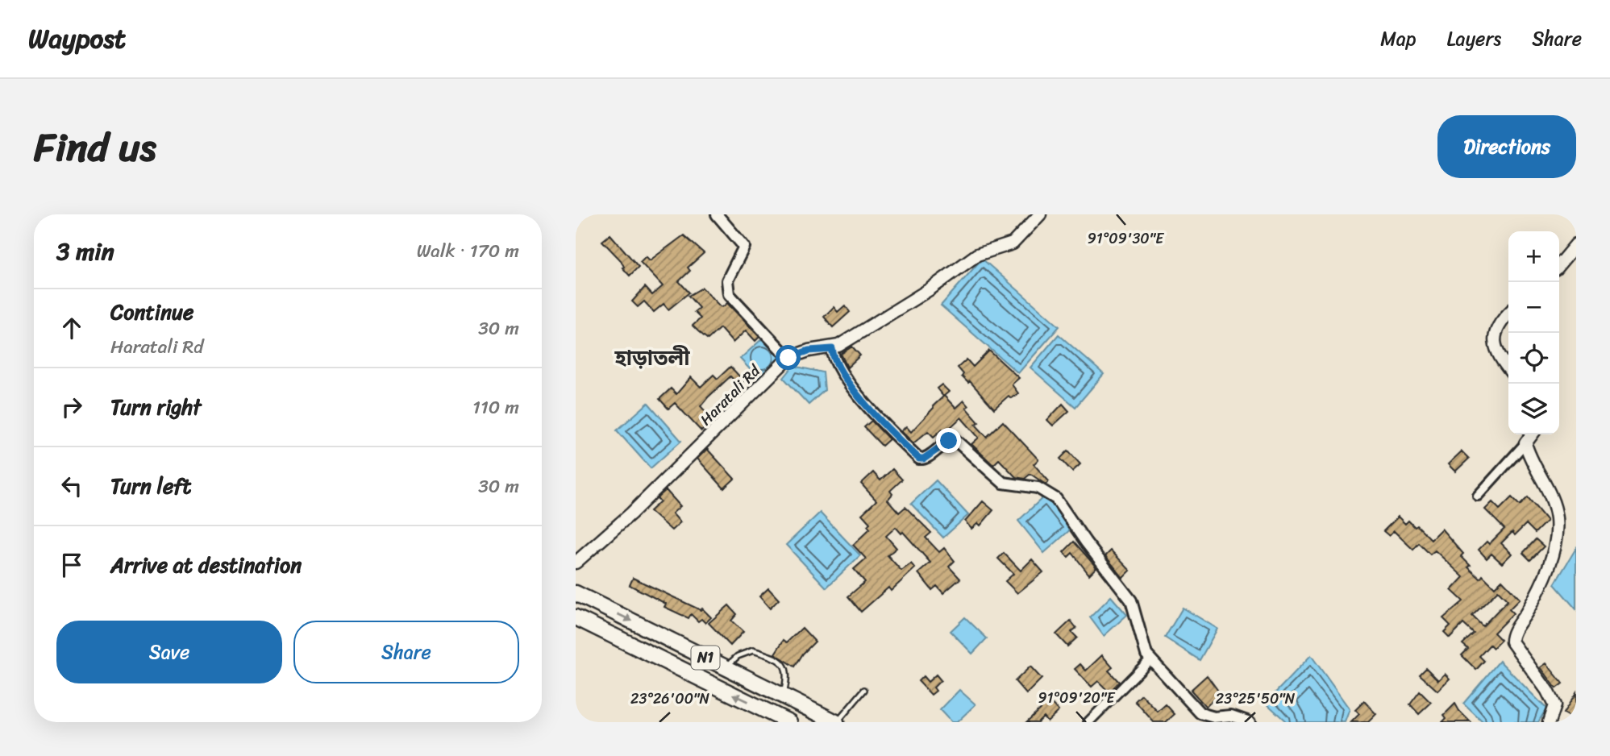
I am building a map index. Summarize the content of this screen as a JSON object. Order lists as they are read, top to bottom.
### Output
{
  "streets": {
    "highway": ["N1"],
    "main road": ["Haratali Rd"]
  },
  "districts": ["হাড়াতলী"],
  "page": {
    "header": "Waypost",
    "nav": ["Map", "Layers", "Share"],
    "title": "Find us",
    "buttons": [
      "Directions",
      ["Save", "Share"]
    ],
    "heading": ["3 min", "Walk · 170 m"],
    "map_buttons": ["+", "−"],
    "list": [
      ["Continue", "Haratali Rd", "30 m"],
      ["Turn right", "110 m"],
      ["Turn left", "30 m"],
      "Arrive at destination"
    ]
  },
  "coordinates": [
    "91°09'30\"E",
    "91°09'20\"E",
    "23°26'00\"N",
    "23°25'50\"N"
  ]
}
